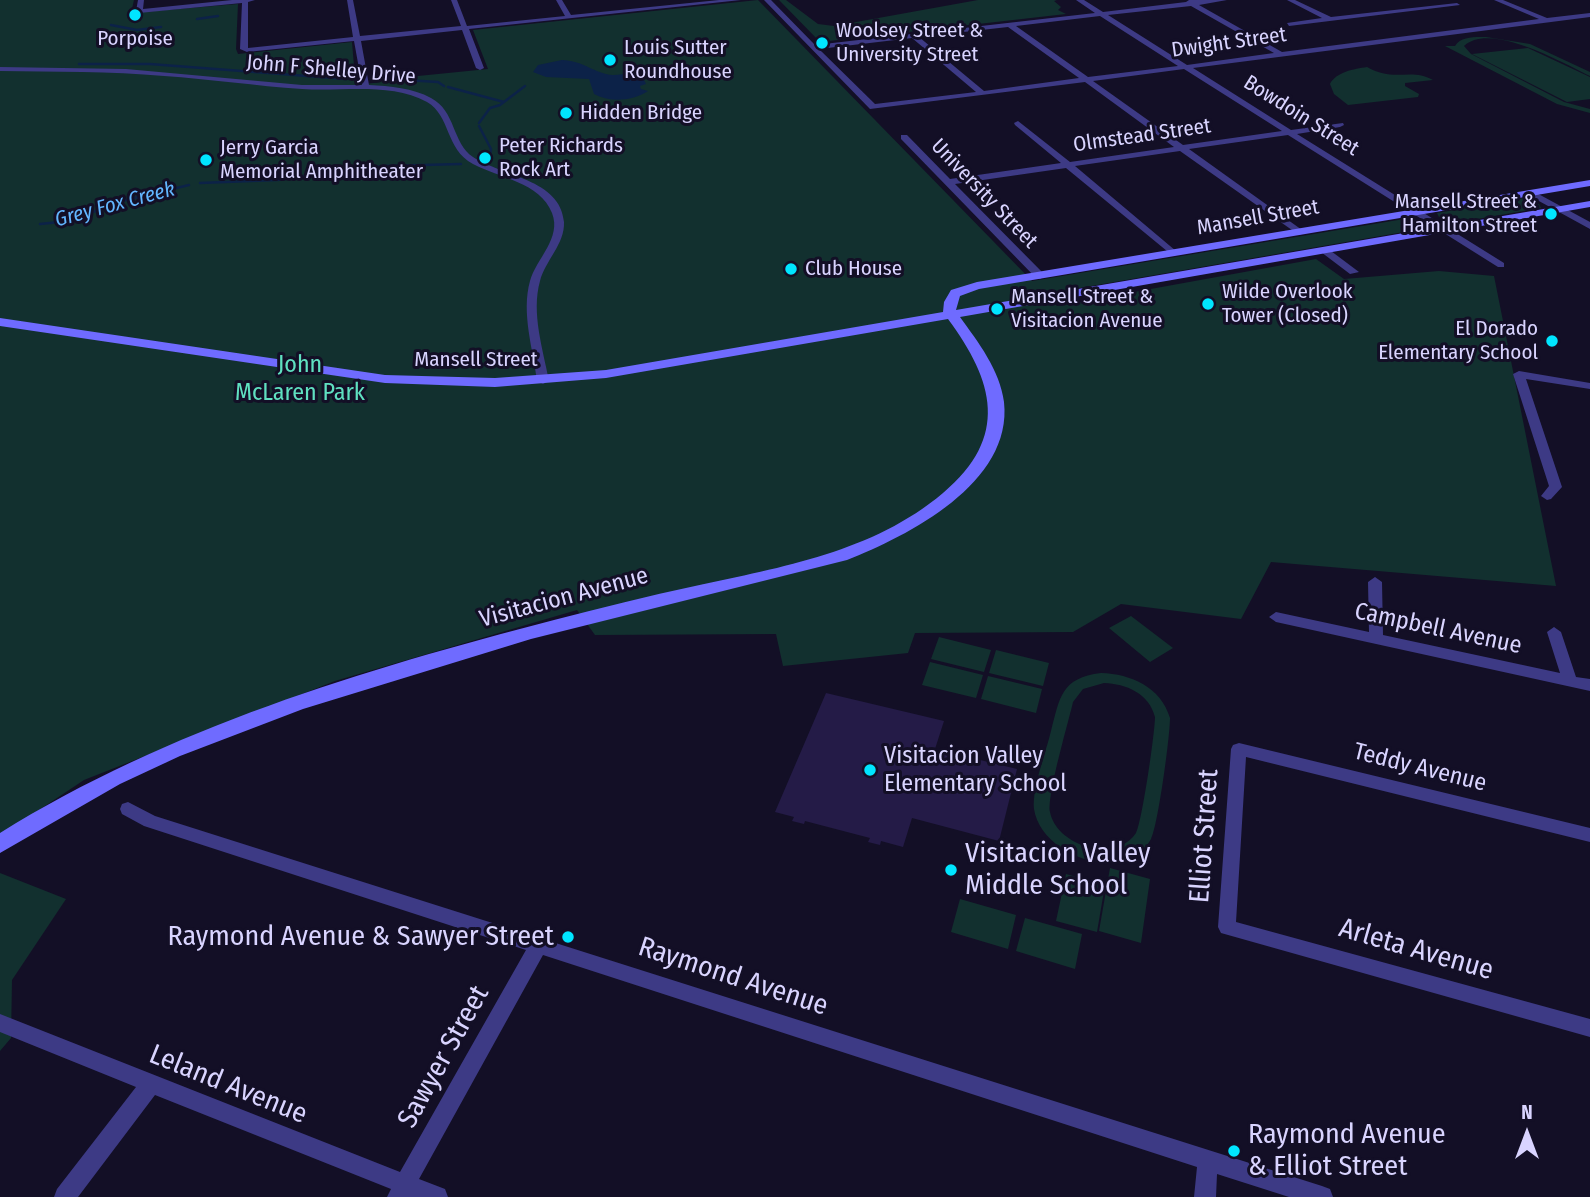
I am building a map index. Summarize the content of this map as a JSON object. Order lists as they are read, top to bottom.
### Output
{
  "streets": {
    "street": [
      "Dwight Street",
      "John F Shelley Drive",
      "Bowdoin Street",
      "Olmstead Street",
      "University Street",
      "Mansell Street",
      "Visitacion Avenue",
      "Campbell Avenue",
      "Teddy Avenue",
      "Elliot Street",
      "Arleta Avenue",
      "Raymond Avenue",
      "Sawyer Street",
      "Leland Avenue"
    ]
  },
  "crossings": [
    ["Dwight Street", "Bowdoin Street"],
    ["John F Shelley Drive", "Mansell Street"],
    ["Bowdoin Street", "Olmstead Street"],
    ["Bowdoin Street", "Mansell Street"],
    ["Olmstead Street", "University Street"],
    ["University Street", "Mansell Street"],
    ["Mansell Street", "Visitacion Avenue"],
    ["Teddy Avenue", "Elliot Street"],
    ["Elliot Street", "Arleta Avenue"],
    ["Raymond Avenue", "Sawyer Street"],
    ["Sawyer Street", "Leland Avenue"]
  ],
  "water": ["Grey Fox Creek"],
  "parks": ["John McLaren Park"],
  "places": [
    "Porpoise",
    "Woolsey Street & University Street",
    "Louis Sutter Roundhouse",
    "Hidden Bridge",
    "Peter Richards Rock Art",
    "Jerry Garcia Memorial Amphitheater",
    "Mansell Street & Hamilton Street",
    "Club House",
    "Wilde Overlook Tower (Closed)",
    "Mansell Street & Visitacion Avenue",
    "El Dorado Elementary School",
    "Visitacion Valley Elementary School",
    "Visitacion Valley Middle School",
    "Raymond Avenue & Sawyer Street",
    "Raymond Avenue & Elliot Street"
  ],
  "north": "top"
}
